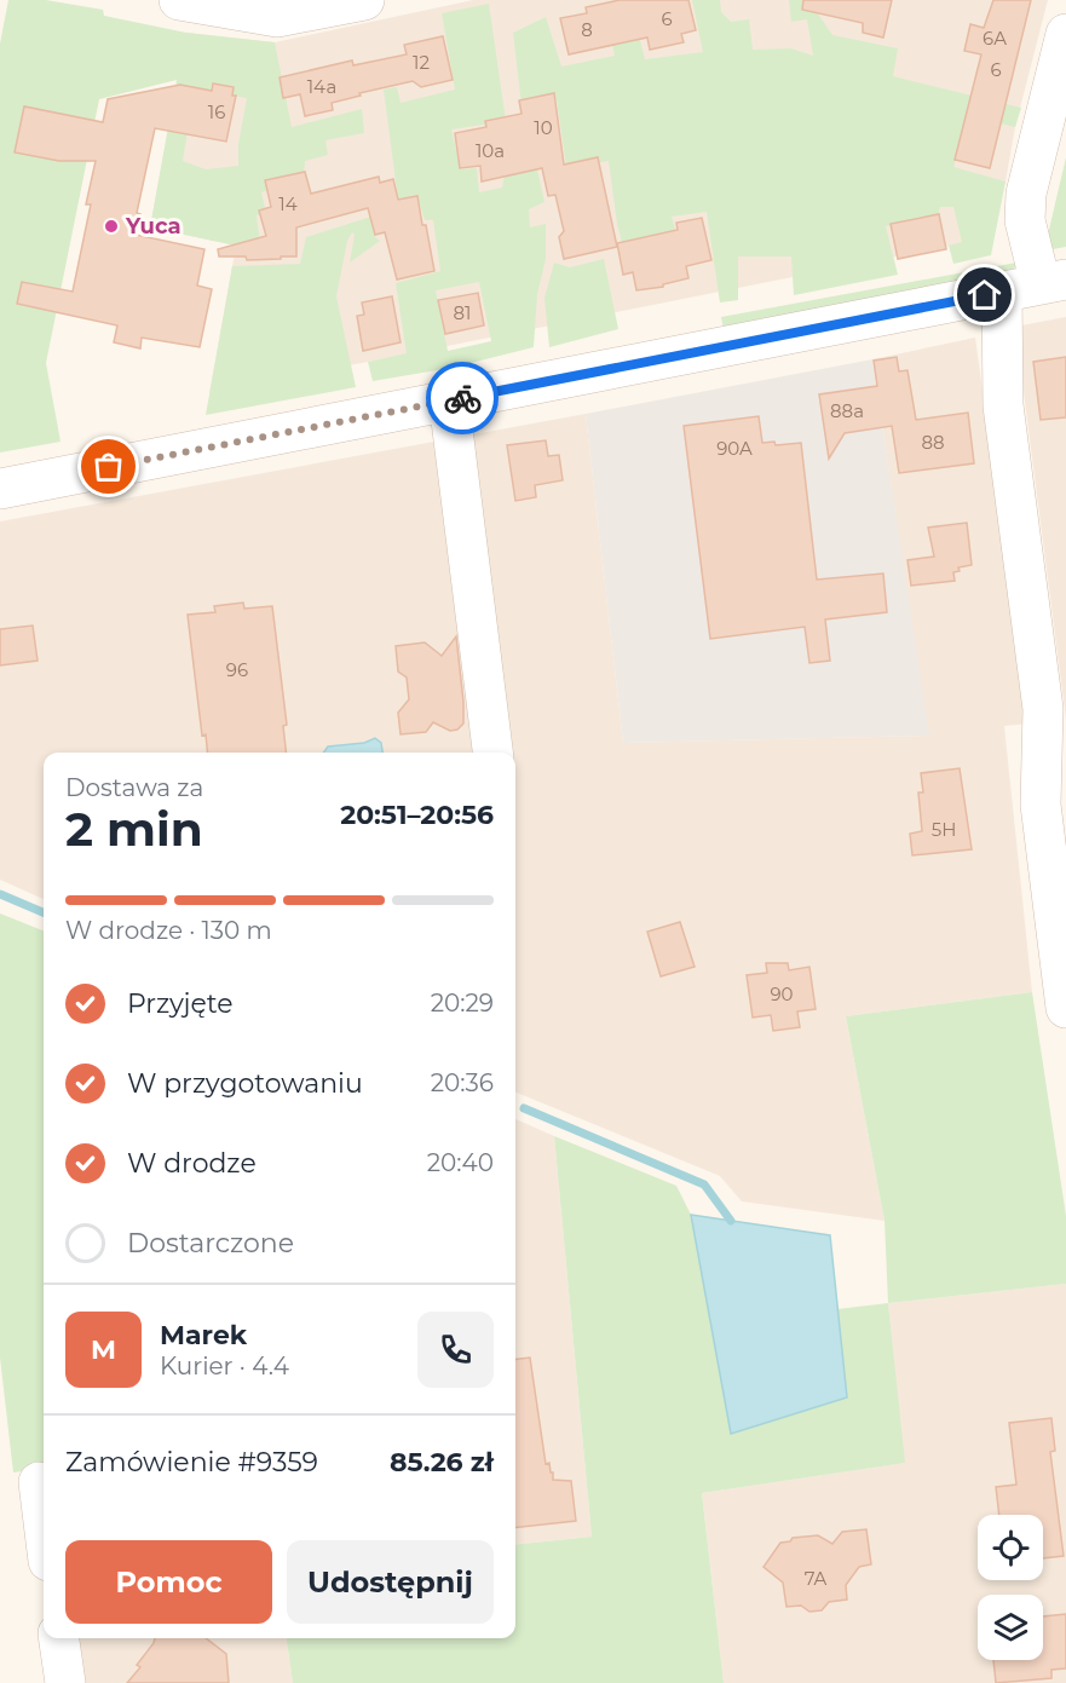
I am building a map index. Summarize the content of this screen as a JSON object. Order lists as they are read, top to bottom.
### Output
{
  "places": ["Yuca"],
  "house_numbers": [
    "6",
    "8",
    "6A",
    "12",
    "6",
    "14a",
    "16",
    "10",
    "10a",
    "14",
    "81",
    "88a",
    "88",
    "90A",
    "96",
    "5H",
    "90",
    "7A"
  ],
  "page": {
    "heading": ["2 min", "Dostawa za", "20:51–20:56"],
    "panel": [
      "Marek",
      "Kurier · 4.4",
      "Zamówienie #9359",
      "85.26 zł"
    ],
    "bar": "W drodze · 130 m",
    "list": [
      ["Przyjęte", "20:29"],
      ["W przygotowaniu", "20:36"],
      ["W drodze", "20:40"],
      "Dostarczone"
    ],
    "round": "M",
    "buttons": ["Pomoc", "Udostępnij"]
  }
}
